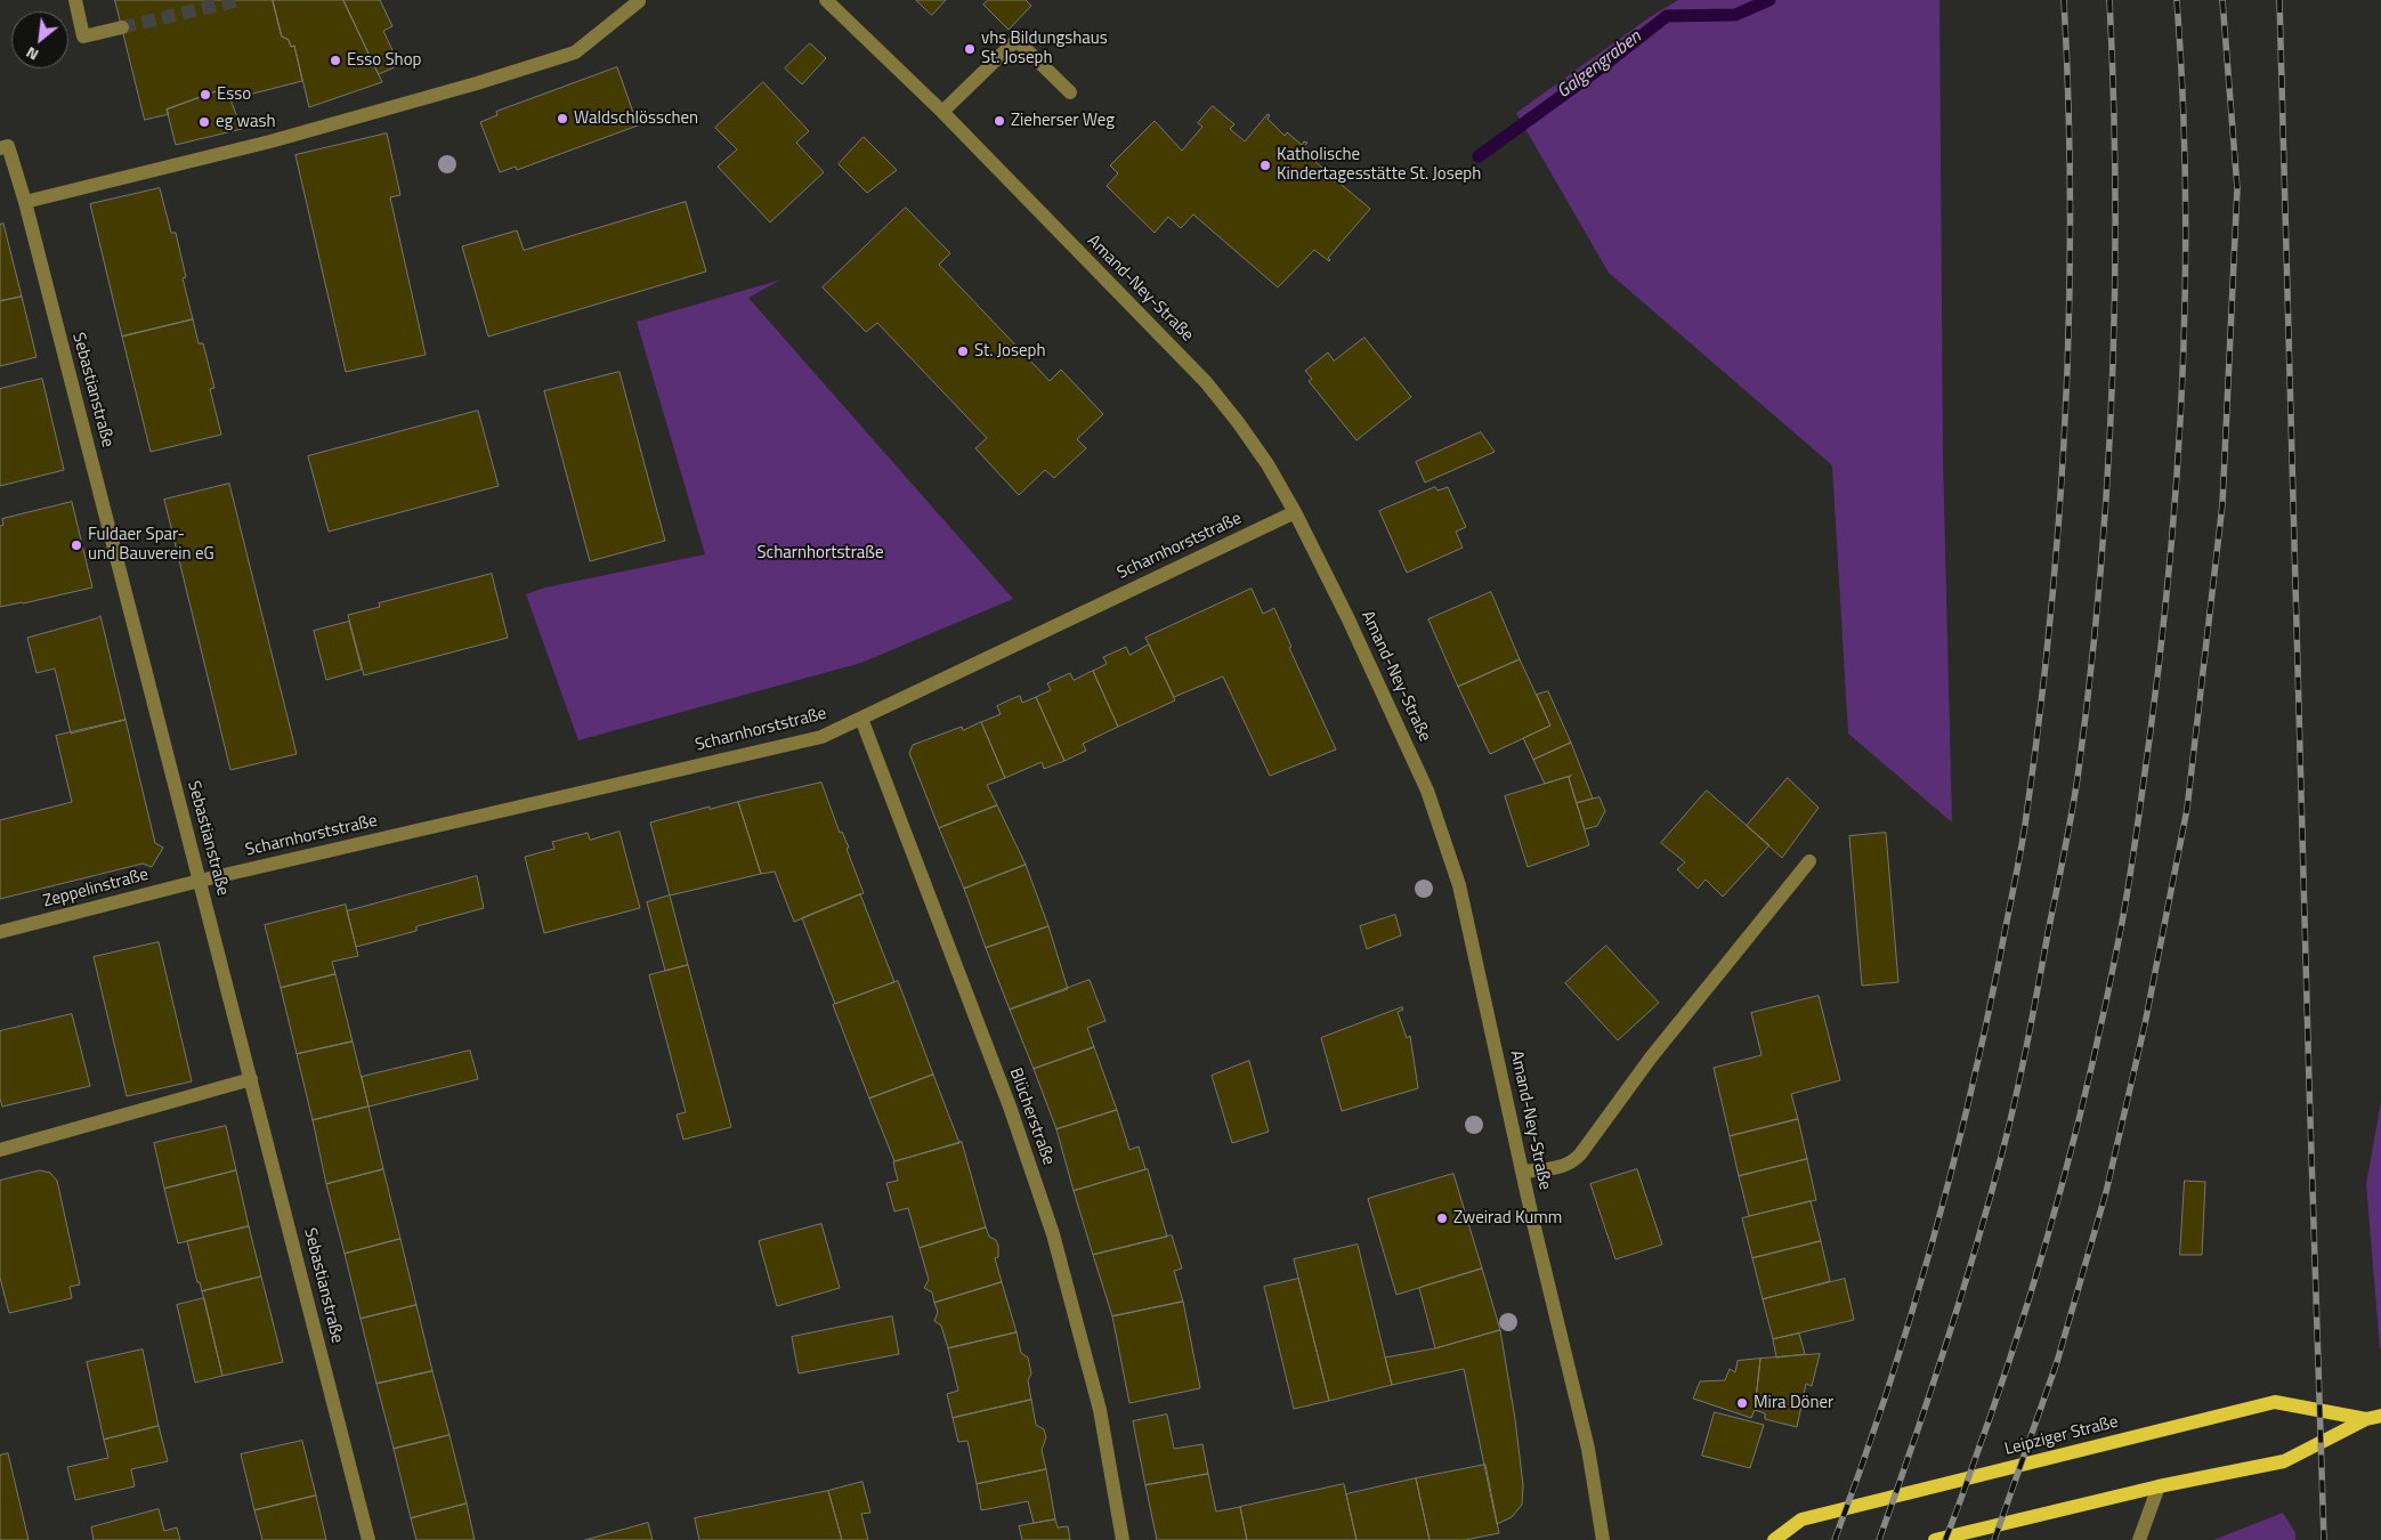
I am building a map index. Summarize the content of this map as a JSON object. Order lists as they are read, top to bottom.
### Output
{
  "streets": {
    "main road": ["Leipziger Straße"],
    "street": [
      "Amand-Ney-Straße",
      "Sebastianstraße",
      "Scharnhorststraße",
      "Zeppelinstraße",
      "Blücherstraße"
    ]
  },
  "crossings": [
    ["Amand-Ney-Straße", "Scharnhorststraße"],
    ["Sebastianstraße", "Scharnhorststraße"],
    ["Sebastianstraße", "Zeppelinstraße"],
    ["Scharnhorststraße", "Zeppelinstraße"],
    ["Scharnhorststraße", "Blücherstraße"]
  ],
  "water": ["Galgengraben"],
  "parks": ["Scharnhortstraße"],
  "places": [
    "vhs Bildungshaus St. Joseph",
    "Esso Shop",
    "Esso",
    "Waldschlösschen",
    "Zieherser Weg",
    "eg wash",
    "Katholische Kindertagesstätte St. Joseph",
    "St. Joseph",
    "Fuldaer Spar- und Bauverein eG",
    "Zweirad Kumm",
    "Mira Döner"
  ],
  "north": "bottom left"
}
